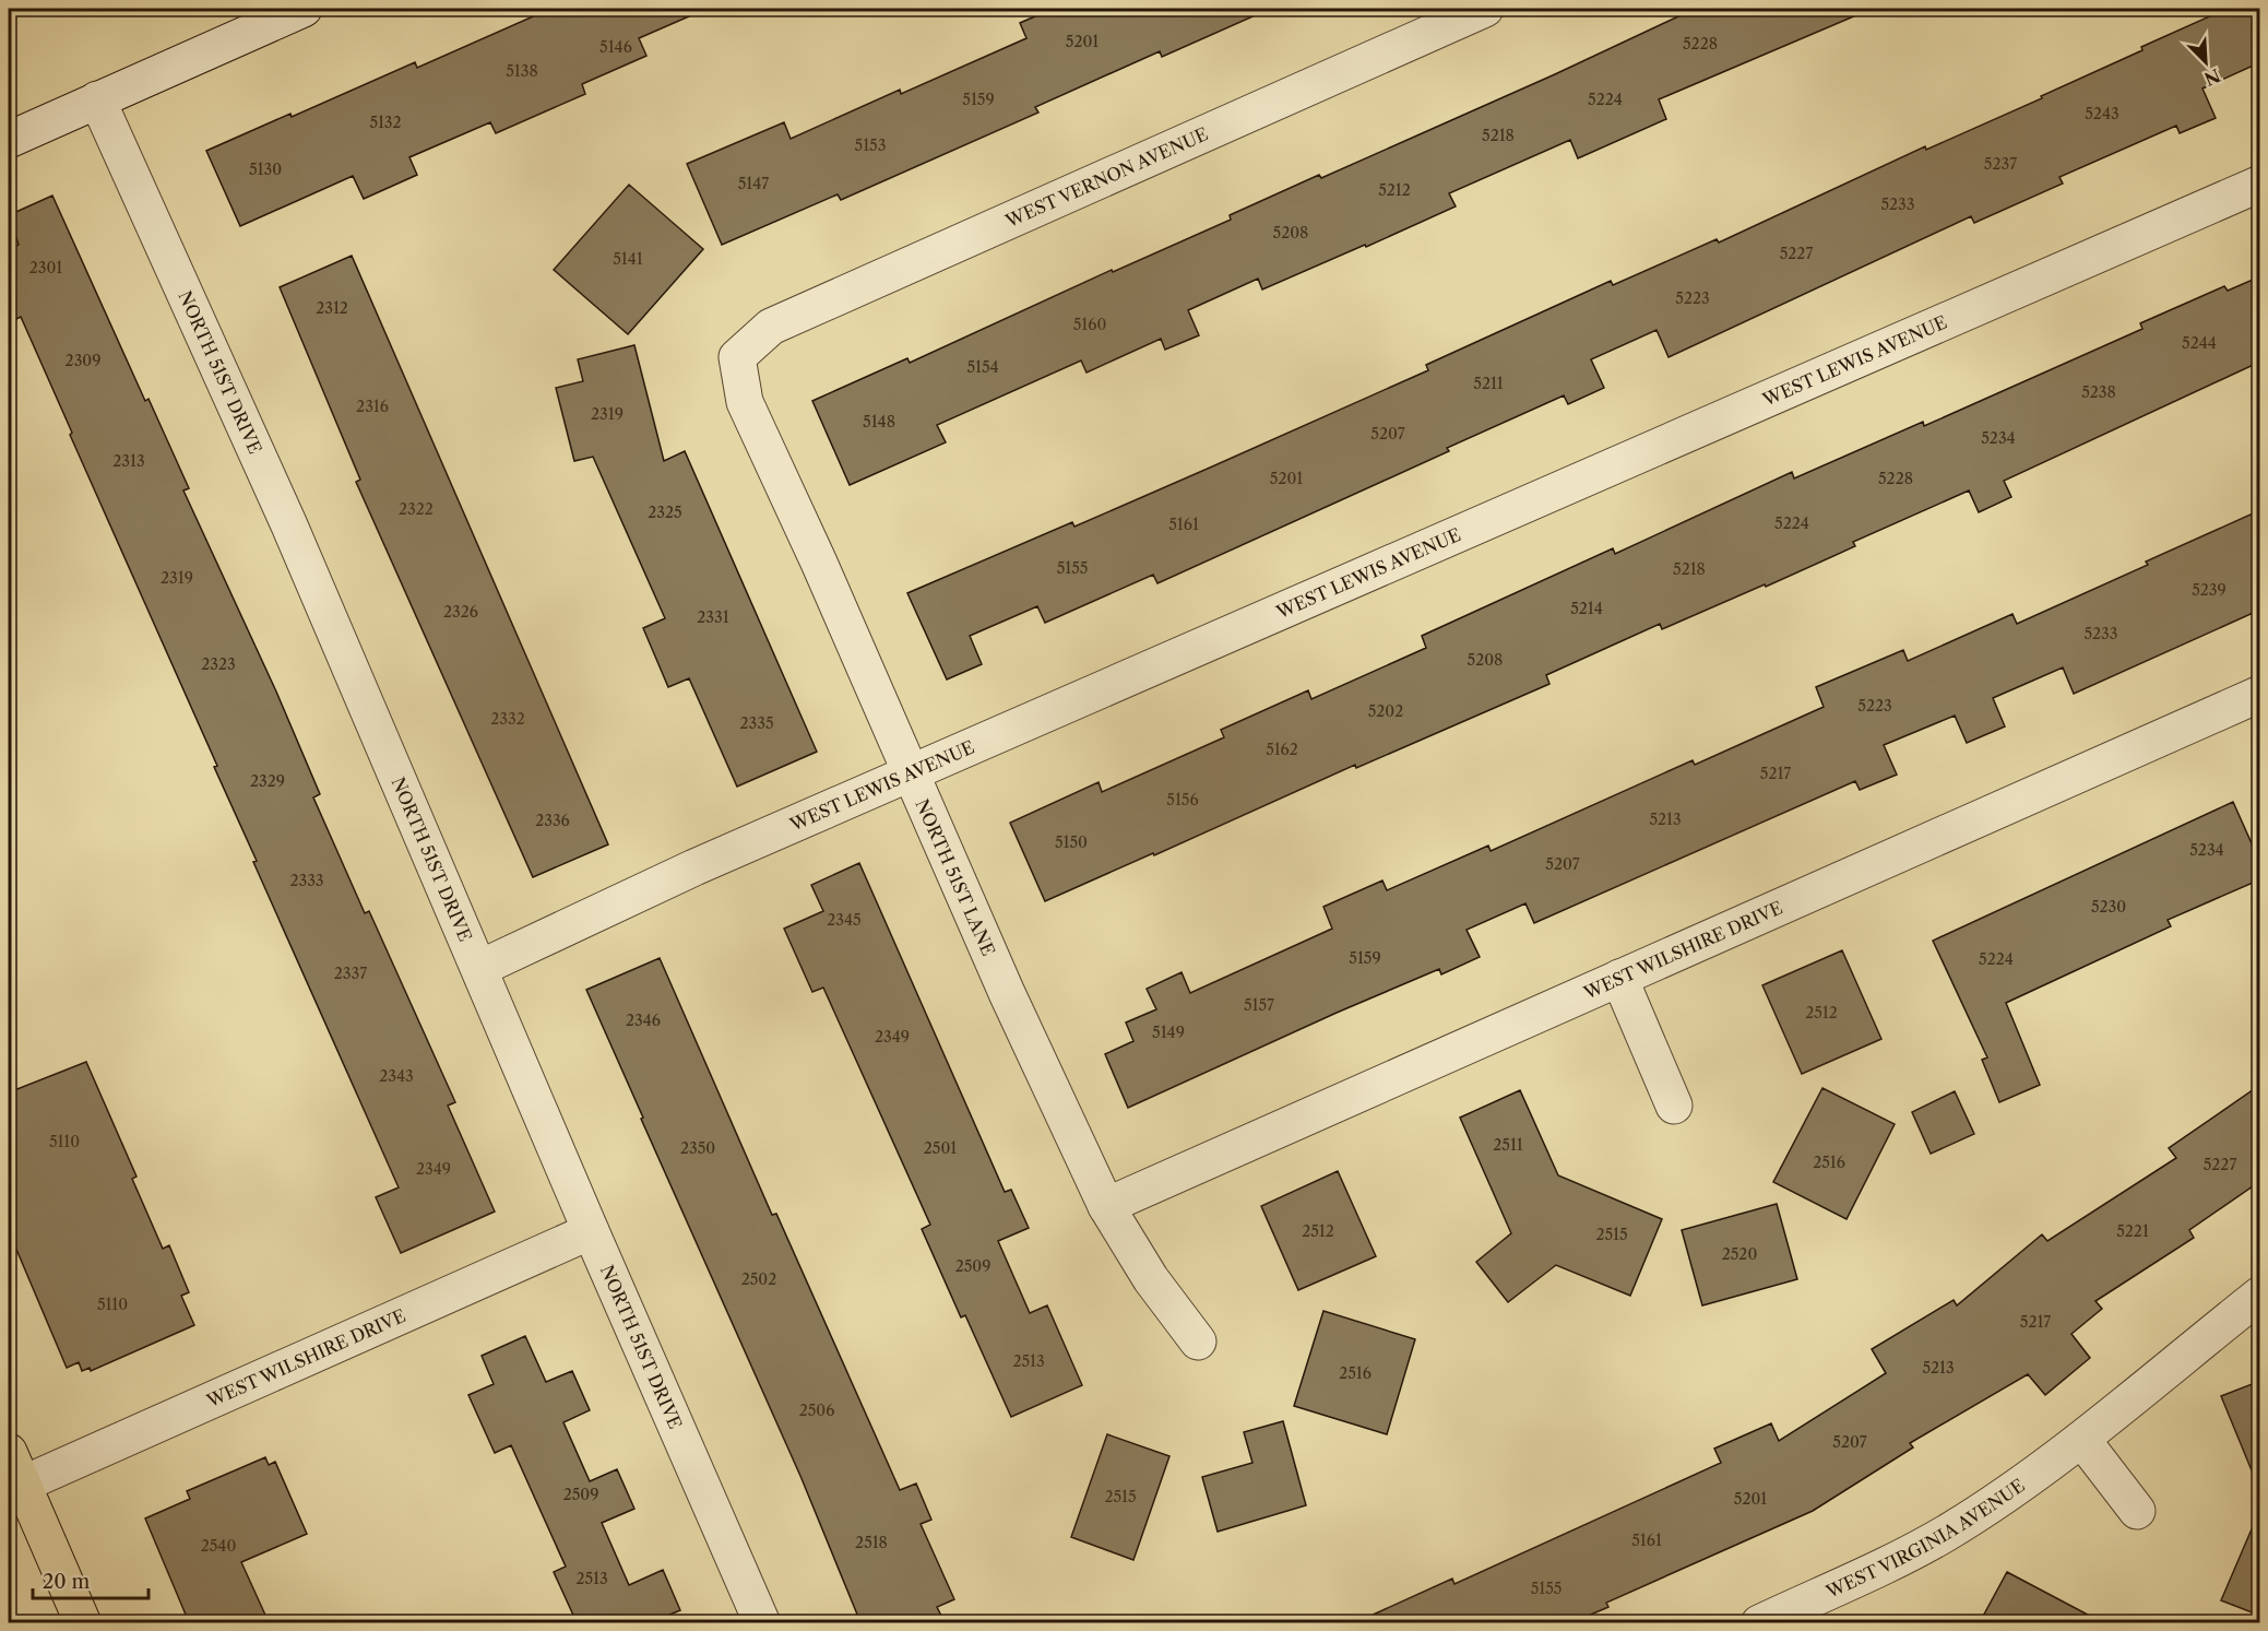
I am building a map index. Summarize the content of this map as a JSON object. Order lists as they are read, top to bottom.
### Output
{
  "streets": {
    "street": [
      "WEST VERNON AVENUE",
      "WEST LEWIS AVENUE",
      "NORTH 51ST DRIVE",
      "NORTH 51ST LANE",
      "WEST WILSHIRE DRIVE",
      "WEST VIRGINIA AVENUE"
    ]
  },
  "crossings": [
    ["WEST VERNON AVENUE", "NORTH 51ST LANE"],
    ["WEST LEWIS AVENUE", "NORTH 51ST DRIVE"],
    ["WEST LEWIS AVENUE", "NORTH 51ST LANE"],
    ["NORTH 51ST DRIVE", "WEST WILSHIRE DRIVE"],
    ["NORTH 51ST LANE", "WEST WILSHIRE DRIVE"]
  ],
  "house_numbers": [
    "5201",
    "5228",
    "5146",
    "5138",
    "5159",
    "5224",
    "5243",
    "5132",
    "5218",
    "5153",
    "5237",
    "5130",
    "5147",
    "5212",
    "5233",
    "5208",
    "5227",
    "5141",
    "2301",
    "5223",
    "2312",
    "5160",
    "5244",
    "2309",
    "5154",
    "5211",
    "5238",
    "2316",
    "2319",
    "5148",
    "5207",
    "5234",
    "2313",
    "5201",
    "5228",
    "2322",
    "2325",
    "5224",
    "5161",
    "5155",
    "5218",
    "2319",
    "5239",
    "5214",
    "2326",
    "2331",
    "5233",
    "5208",
    "2323",
    "5223",
    "5202",
    "2332",
    "2335",
    "5162",
    "5217",
    "2329",
    "5156",
    "5213",
    "2336",
    "5150",
    "5234",
    "5207",
    "2333",
    "5230",
    "2345",
    "5159",
    "5224",
    "2337",
    "5157",
    "2512",
    "2346",
    "5149",
    "2349",
    "2343",
    "5110",
    "2511",
    "2350",
    "2501",
    "2516",
    "5227",
    "2349",
    "2512",
    "5221",
    "2515",
    "2520",
    "2509",
    "2502",
    "5110",
    "5217",
    "2513",
    "5213",
    "2516",
    "2506",
    "5207",
    "2509",
    "2515",
    "5201",
    "5161",
    "2518",
    "2540",
    "2513",
    "5155"
  ],
  "scale_bar": "20 m",
  "north": "bottom right"
}
